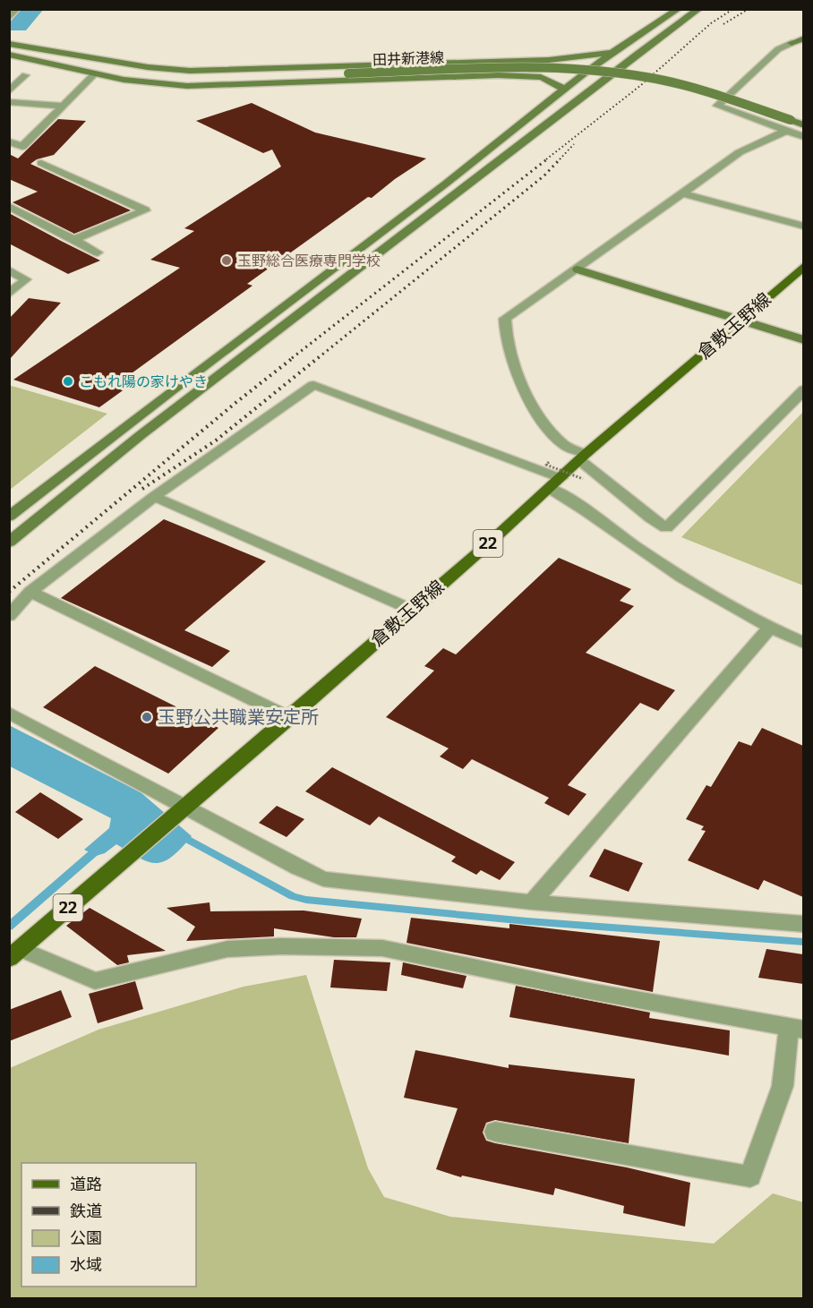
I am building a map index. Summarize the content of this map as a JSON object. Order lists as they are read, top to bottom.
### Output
{
  "streets": {
    "main road": ["倉敷玉野線", "22"],
    "street": ["田井新港線"]
  },
  "places": ["玉野総合医療専門学校", "こもれ陽の家けやき", "玉野公共職業安定所"],
  "legend": [
    "道路",
    "鉄道",
    "公園",
    "水域"
  ]
}
